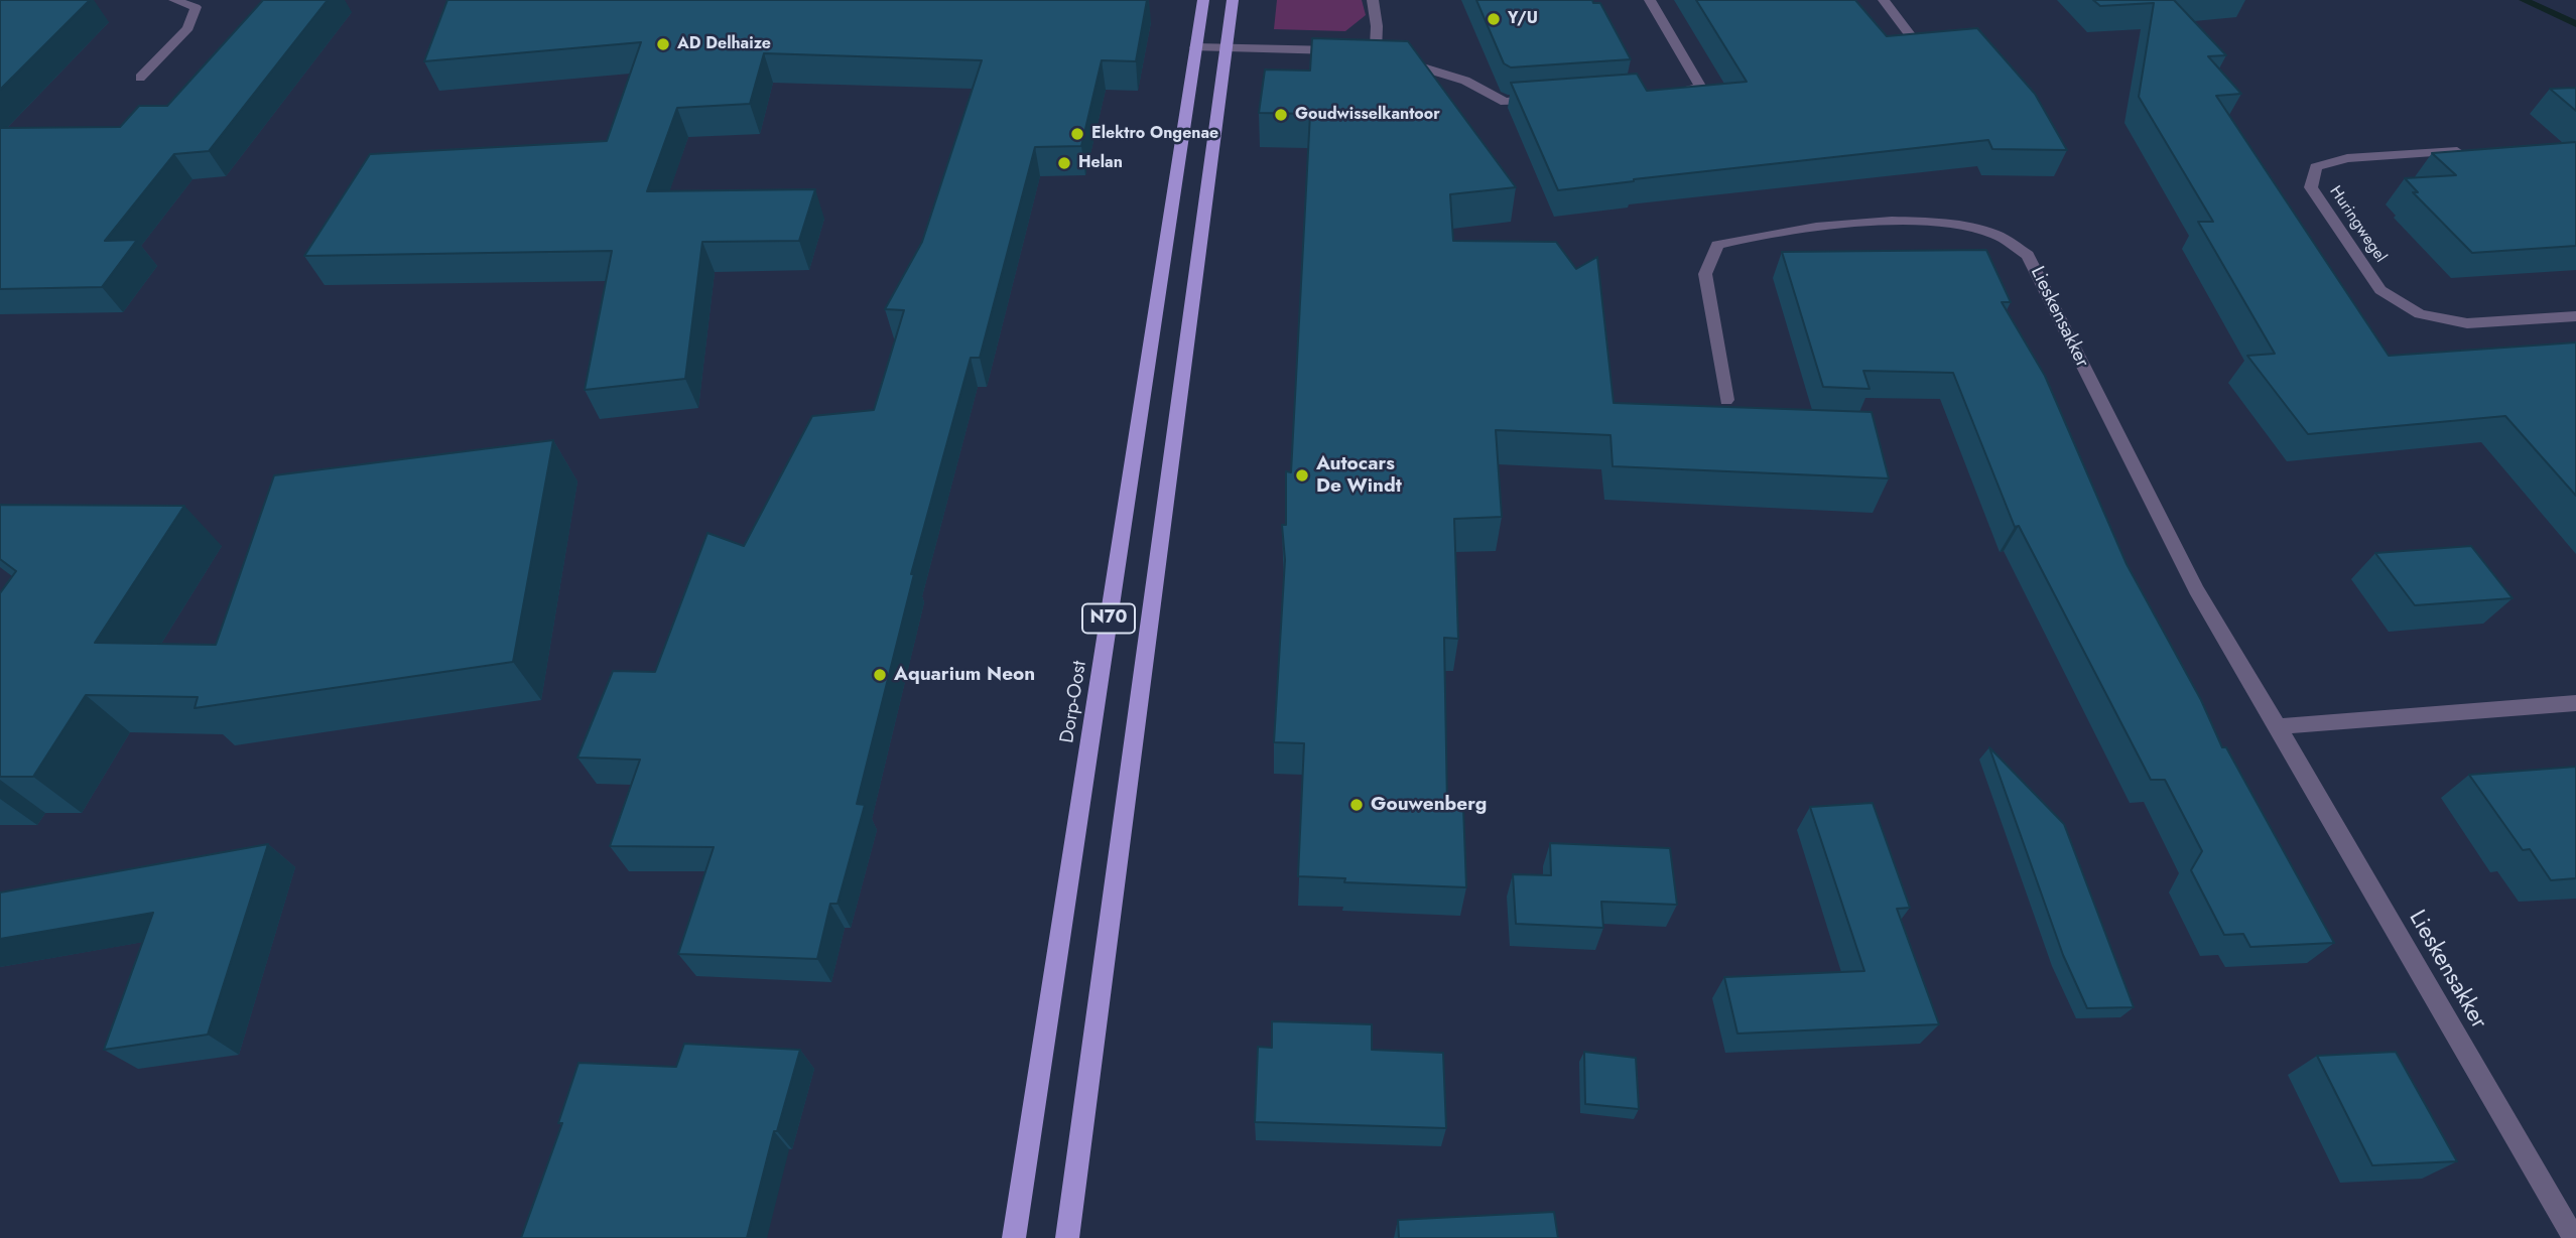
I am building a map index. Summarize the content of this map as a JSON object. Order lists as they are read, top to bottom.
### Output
{
  "streets": {
    "main road": ["N70", "Dorp-Oost"],
    "street": ["Huringwegel", "Lieskensakker"]
  },
  "places": [
    "Y/U",
    "AD Delhaize",
    "Goudwisselkantoor",
    "Elektro Ongenae",
    "Helan",
    "Autocars De Windt",
    "Aquarium Neon",
    "Gouwenberg"
  ]
}
